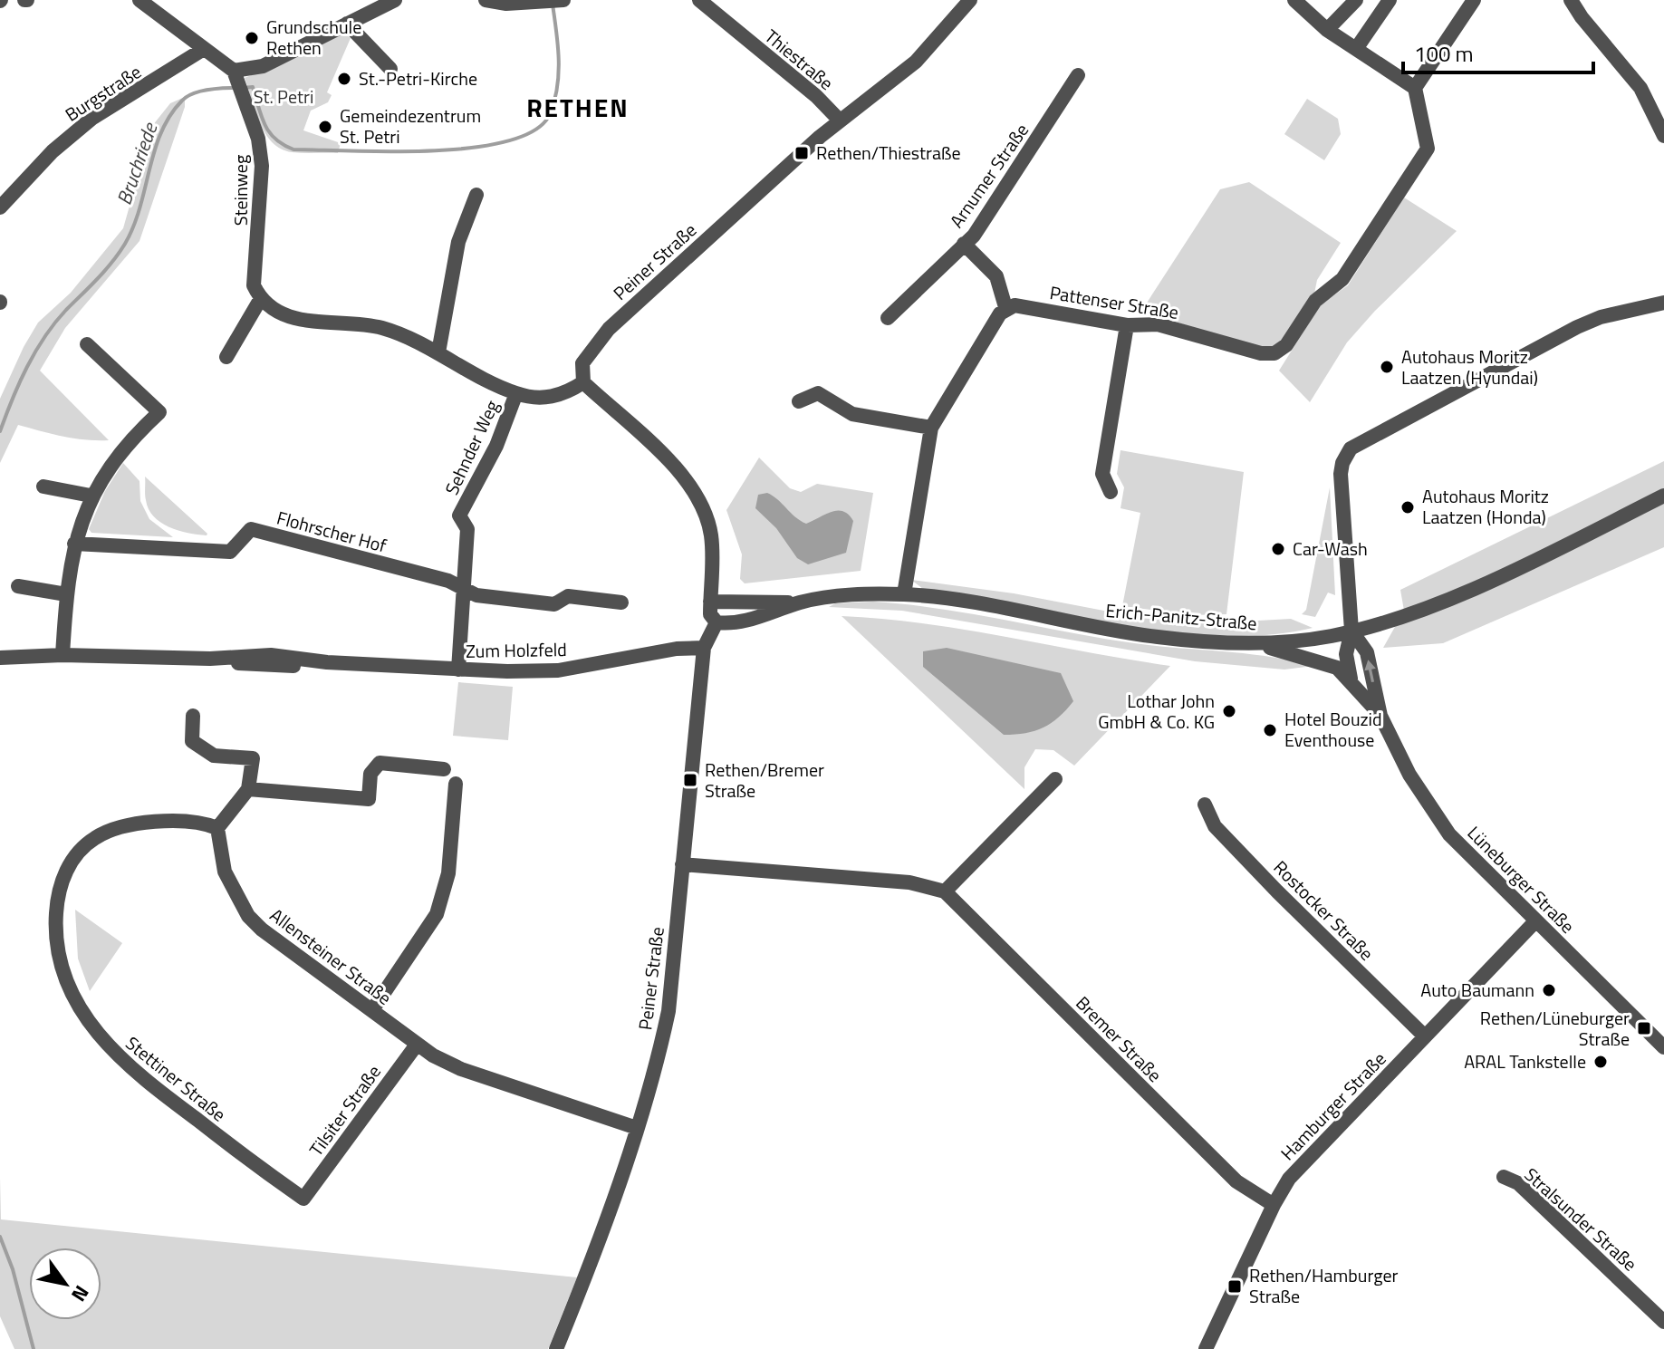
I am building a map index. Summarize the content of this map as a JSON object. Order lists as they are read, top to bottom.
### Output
{
  "streets": {
    "street": [
      "Thiestraße",
      "Burgstraße",
      "Arnumer Straße",
      "Steinweg",
      "Peiner Straße",
      "Pattenser Straße",
      "Sehnder Weg",
      "Flohrscher Hof",
      "Erich-Panitz-Straße",
      "Zum Holzfeld",
      "Lüneburger Straße",
      "Rostocker Straße",
      "Allensteiner Straße",
      "Bremer Straße",
      "Stettiner Straße",
      "Hamburger Straße",
      "Tilsiter Straße",
      "Stralsunder Straße"
    ]
  },
  "crossings": [
    ["Thiestraße", "Peiner Straße"],
    ["Peiner Straße", "Erich-Panitz-Straße"],
    ["Peiner Straße", "Zum Holzfeld"],
    ["Peiner Straße", "Allensteiner Straße"],
    ["Sehnder Weg", "Flohrscher Hof"],
    ["Erich-Panitz-Straße", "Lüneburger Straße"],
    ["Lüneburger Straße", "Hamburger Straße"],
    ["Rostocker Straße", "Hamburger Straße"],
    ["Allensteiner Straße", "Stettiner Straße"],
    ["Allensteiner Straße", "Tilsiter Straße"],
    ["Bremer Straße", "Hamburger Straße"],
    ["Stettiner Straße", "Tilsiter Straße"]
  ],
  "districts": ["RETHEN"],
  "water": ["Bruchriede"],
  "parks": ["St. Petri"],
  "places": {
    "other": [
      "Grundschule Rethen",
      "St.-Petri-Kirche",
      "Gemeindezentrum St. Petri",
      "Autohaus Moritz Laatzen (Hyundai)",
      "Autohaus Moritz Laatzen (Honda)",
      "Car-Wash",
      "Lothar John GmbH & Co. KG",
      "Hotel Bouzid Eventhouse",
      "Auto Baumann",
      "ARAL Tankstelle"
    ],
    "transit": [
      "Rethen/Thiestraße",
      "Rethen/Bremer Straße",
      "Rethen/Lüneburger Straße",
      "Rethen/Hamburger Straße"
    ]
  },
  "scale_bar": "100 m",
  "north": "bottom right"
}
